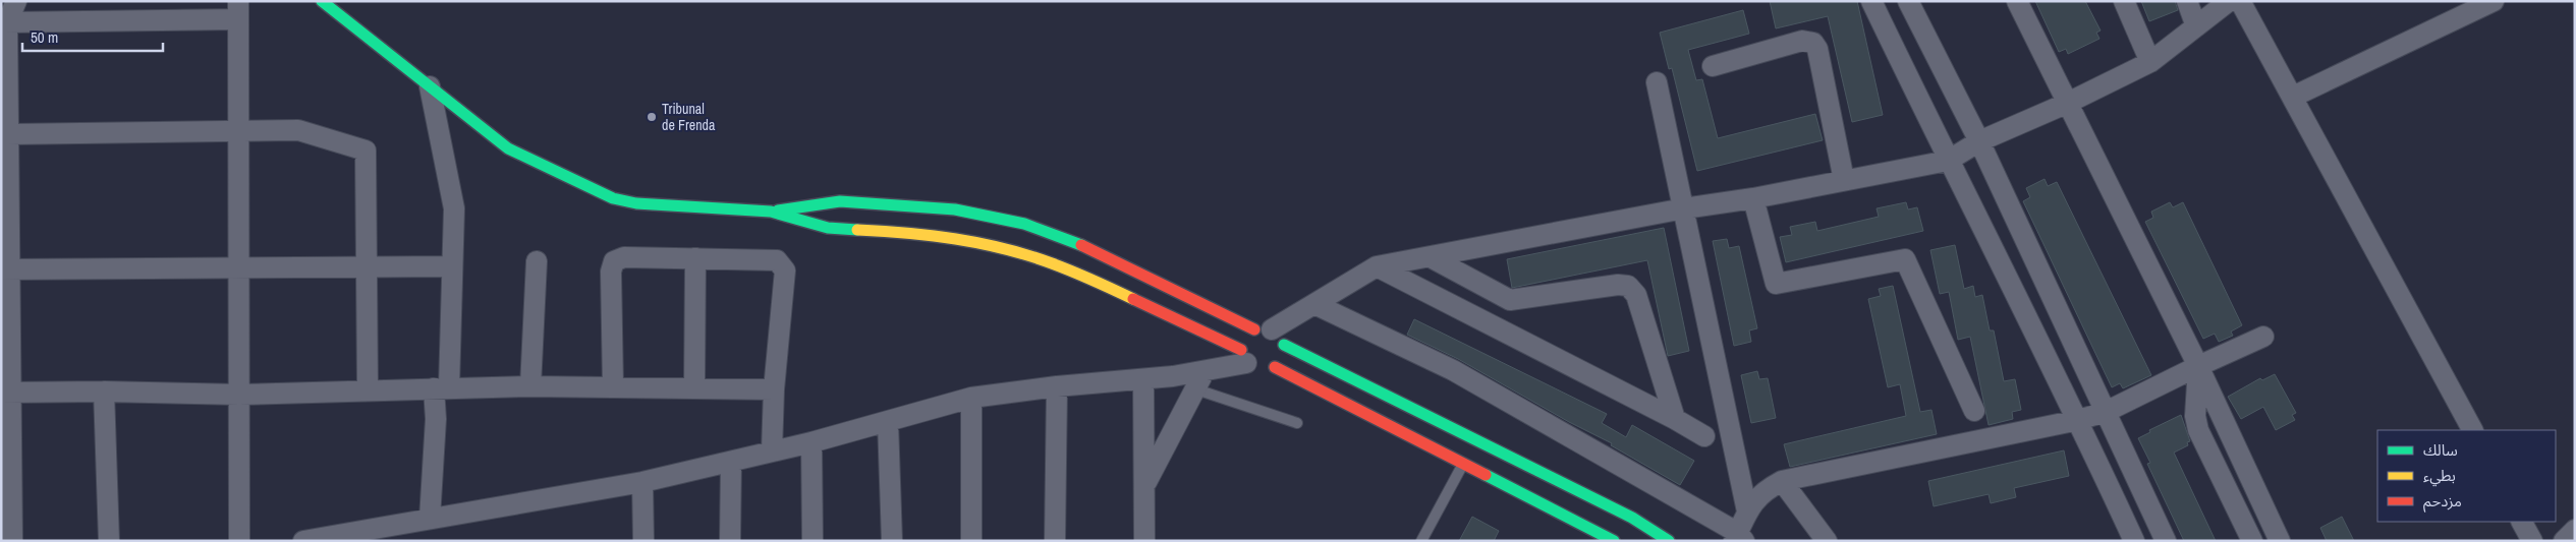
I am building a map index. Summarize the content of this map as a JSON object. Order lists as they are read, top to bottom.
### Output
{
  "places": ["Tribunal de Frenda"],
  "legend": ["سالك", "بطيء", "مزدحم"],
  "scale_bar": "50 m"
}
